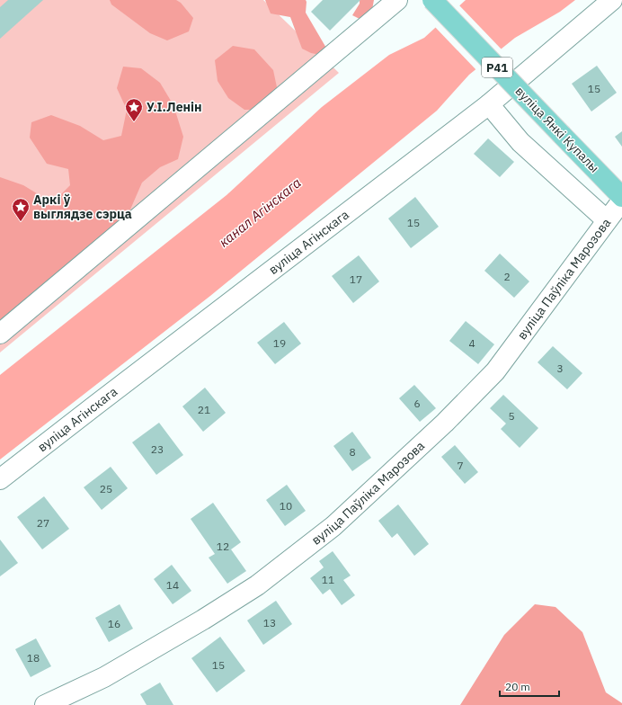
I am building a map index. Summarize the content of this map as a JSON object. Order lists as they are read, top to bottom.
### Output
{
  "streets": {
    "main road": ["Р41", "вуліца Янкі Купалы"],
    "street": ["вуліца Агінскага", "вуліца Паўліка Марозова"]
  },
  "water": ["канал Агінскага"],
  "places": {
    "place": ["У.І.Ленін", "Аркі ў выглядзе сэрца"]
  },
  "house_numbers": [
    "15",
    "15",
    "2",
    "17",
    "19",
    "4",
    "3",
    "6",
    "21",
    "5",
    "23",
    "8",
    "7",
    "25",
    "10",
    "27",
    "12",
    "11",
    "14",
    "13",
    "16",
    "18",
    "15"
  ],
  "scale_bar": "20 m"
}
